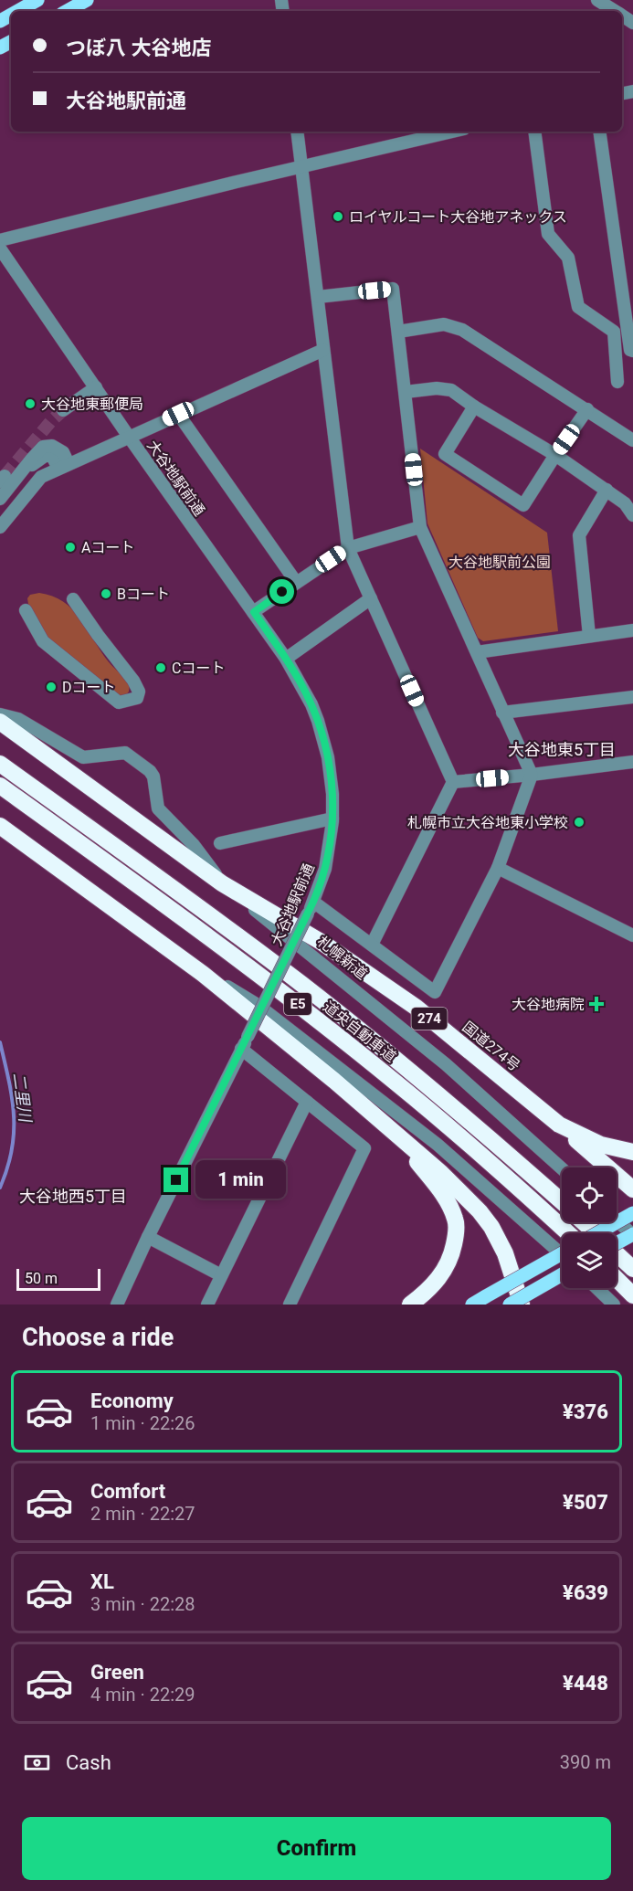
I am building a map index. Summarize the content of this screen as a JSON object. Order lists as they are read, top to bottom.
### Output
{
  "streets": {
    "highway": [
      "札幌新道",
      "E5",
      "274",
      "道央自動車道",
      "国道274号"
    ],
    "street": ["大谷地駅前通"]
  },
  "crossings": [
    ["札幌新道", "国道274号"]
  ],
  "districts": ["大谷地東5丁目", "大谷地西5丁目"],
  "water": ["二里川"],
  "parks": ["大谷地駅前公園"],
  "places": {
    "other": [
      "ロイヤルコート大谷地アネックス",
      "大谷地東郵便局",
      "Aコート",
      "Bコート",
      "Cコート",
      "Dコート",
      "札幌市立大谷地東小学校"
    ],
    "health": ["大谷地病院"]
  },
  "scale_bar": "50 m",
  "page": {
    "banner": ["つぼ八 大谷地店", "大谷地駅前通"],
    "bubble": "1 min",
    "scale": "50 m",
    "heading": "Choose a ride",
    "list": [
      {
        "name": "Economy",
        "note": "1 min · 22:26",
        "value": "¥376"
      },
      {
        "name": "Comfort",
        "note": "2 min · 22:27",
        "value": "¥507"
      },
      {
        "name": "XL",
        "note": "3 min · 22:28",
        "value": "¥639"
      },
      {
        "name": "Green",
        "note": "4 min · 22:29",
        "value": "¥448"
      }
    ],
    "pay": ["Cash", "390 m"],
    "buttons": "Confirm"
  }
}
